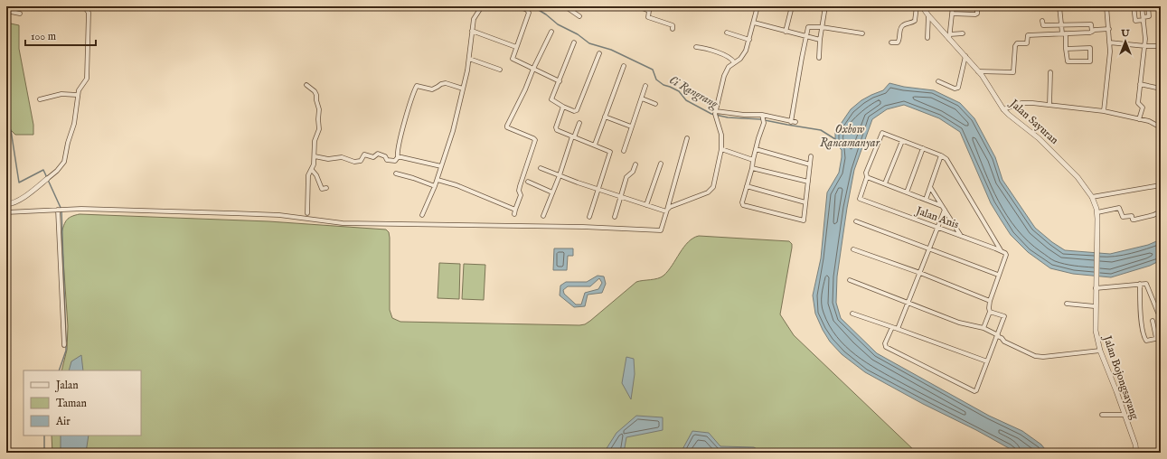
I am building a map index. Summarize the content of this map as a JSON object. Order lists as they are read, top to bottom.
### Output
{
  "streets": {
    "street": ["Jalan Sayuran", "Jalan Anis", "Jalan Bojongsayang"]
  },
  "crossings": [
    ["Jalan Sayuran", "Jalan Bojongsayang"]
  ],
  "water": ["Ci Rangrang", "Oxbow Rancamanyar"],
  "legend": ["Jalan", "Taman", "Air"],
  "scale_bar": "100 m",
  "north": "top"
}
